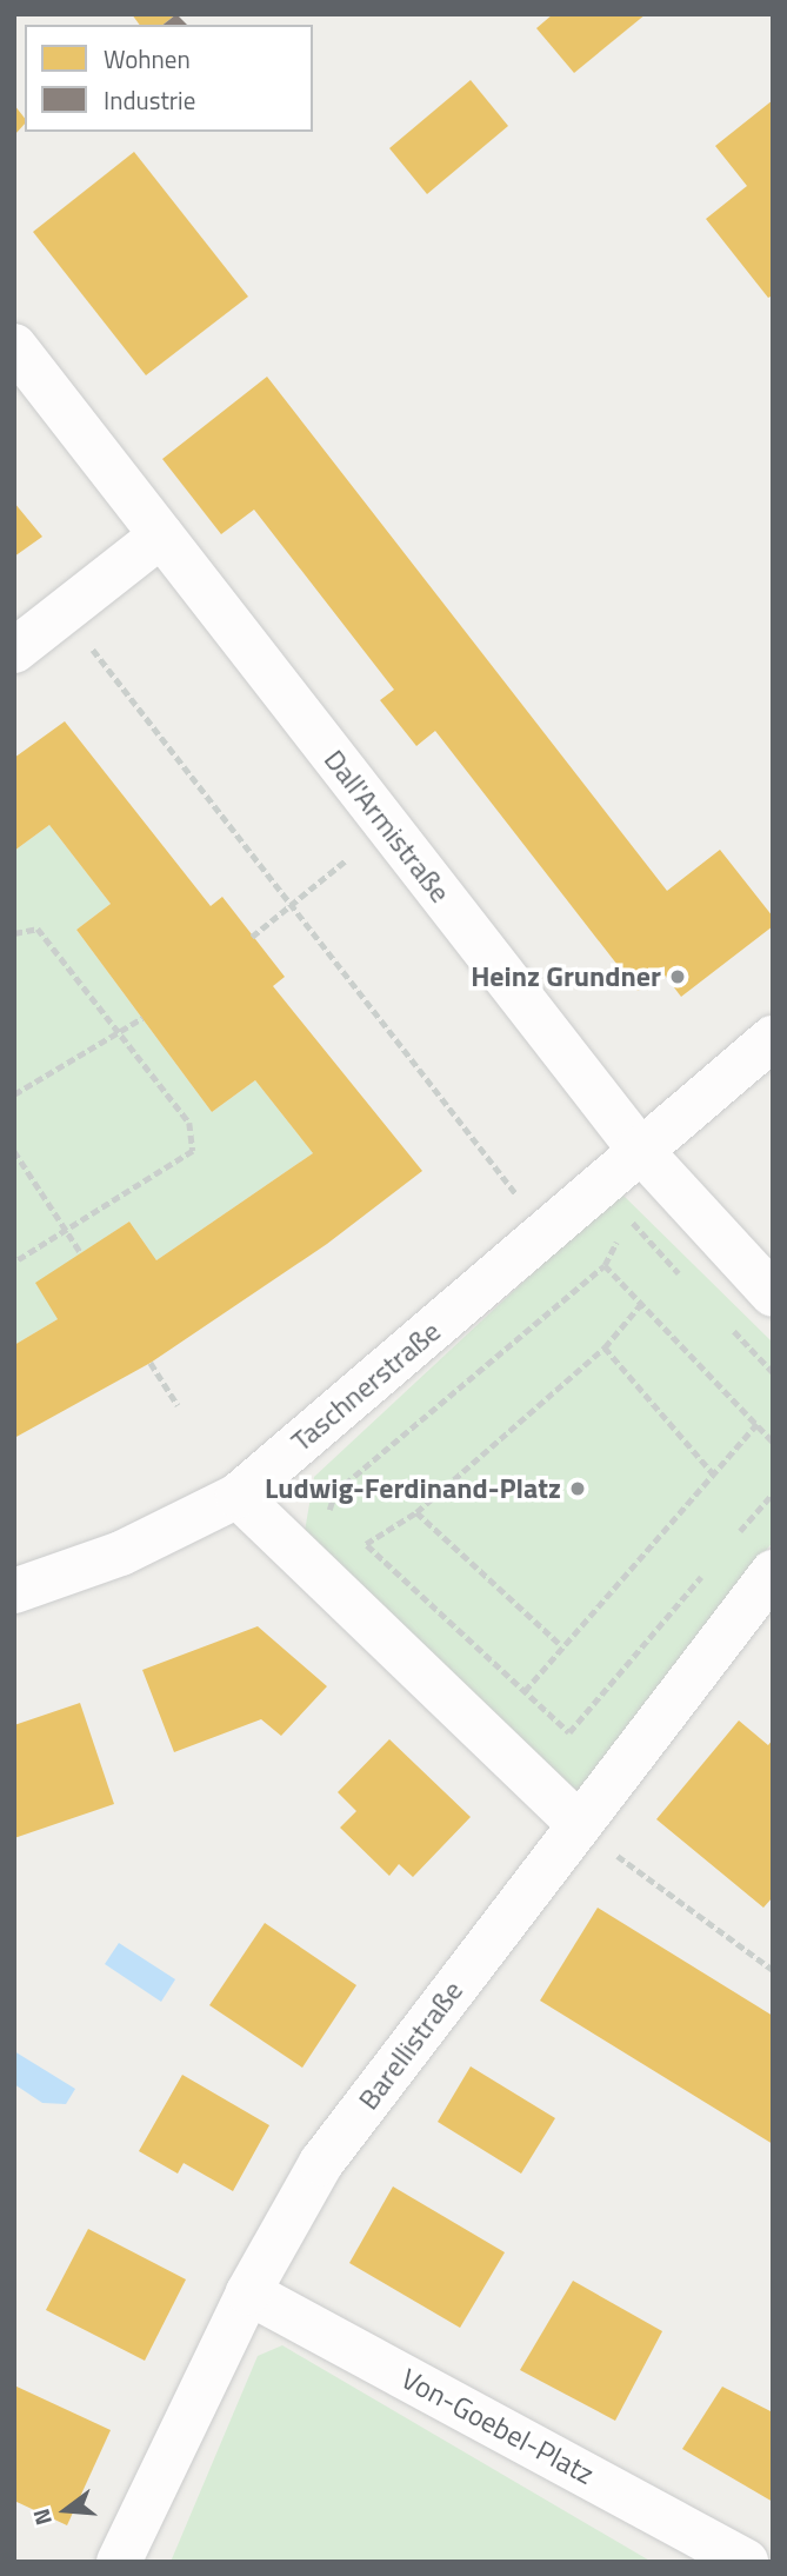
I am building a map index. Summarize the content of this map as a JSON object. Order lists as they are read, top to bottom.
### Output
{
  "streets": {
    "street": [
      "Dall'Armistraße",
      "Taschnerstraße",
      "Barellistraße",
      "Von-Goebel-Platz"
    ]
  },
  "crossings": [
    ["Dall'Armistraße", "Taschnerstraße"],
    ["Barellistraße", "Von-Goebel-Platz"]
  ],
  "places": ["Heinz Grundner", "Ludwig-Ferdinand-Platz"],
  "legend": ["Wohnen", "Industrie"],
  "north": "left"
}
